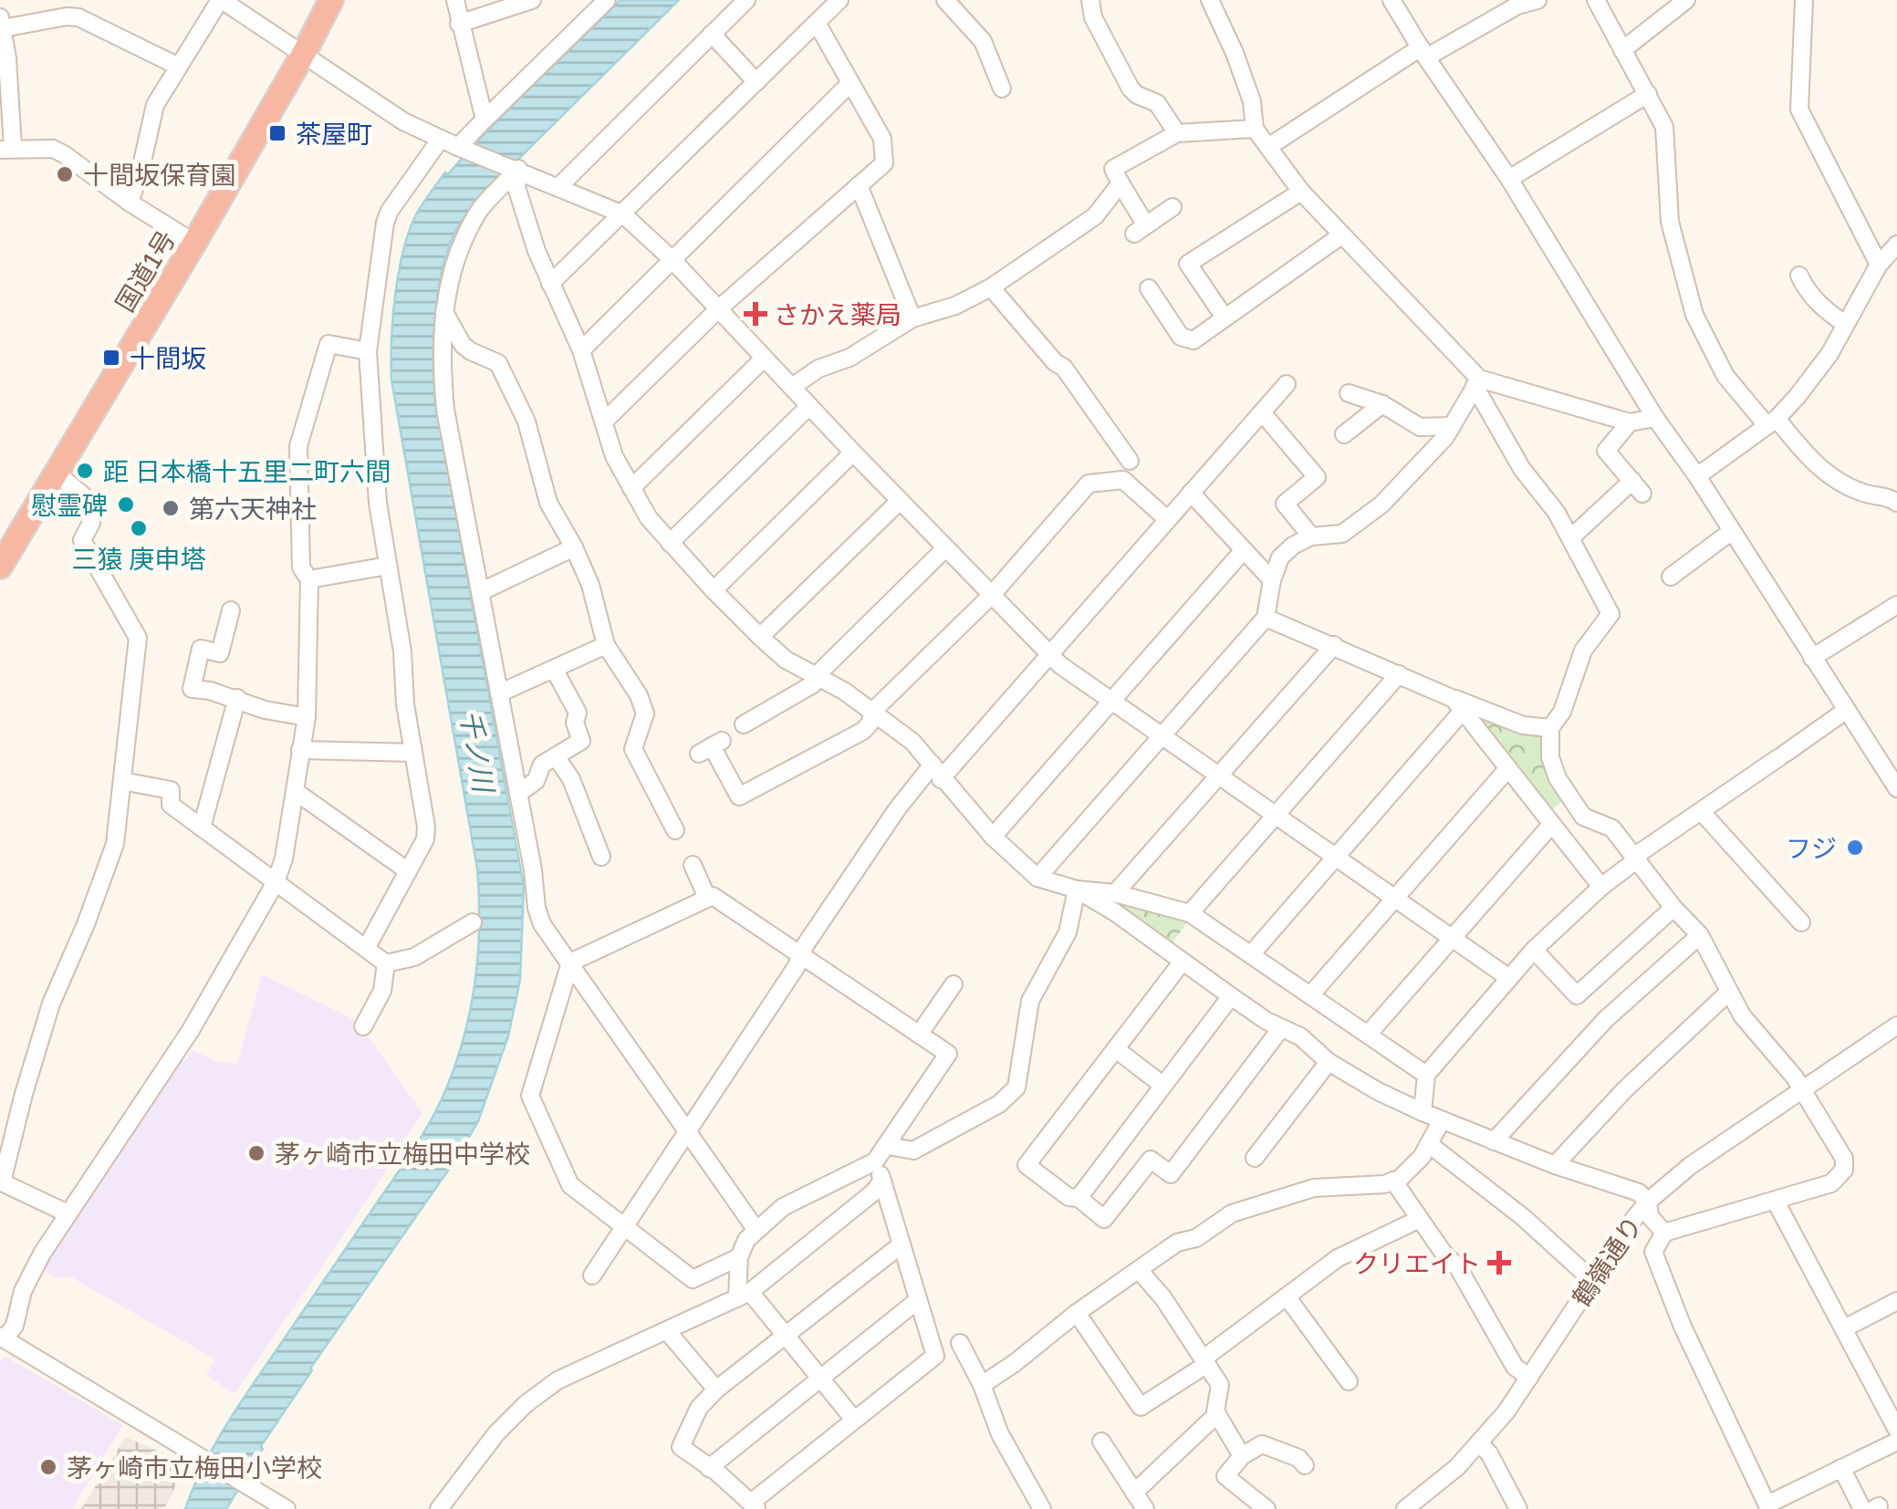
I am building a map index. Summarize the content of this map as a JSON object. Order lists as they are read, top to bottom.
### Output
{
  "streets": {
    "highway": ["国道1号"],
    "street": ["鶴嶺通り"]
  },
  "water": ["千ノ川"],
  "places": {
    "transit": ["茶屋町", "十間坂"],
    "other": [
      "十間坂保育園",
      "距 日本橋十五里二町六間",
      "慰霊碑",
      "第六天神社",
      "三猿 庚申塔",
      "フジ",
      "茅ヶ崎市立梅田中学校",
      "茅ヶ崎市立梅田小学校"
    ],
    "health": ["さかえ薬局", "クリエイト"]
  }
}
